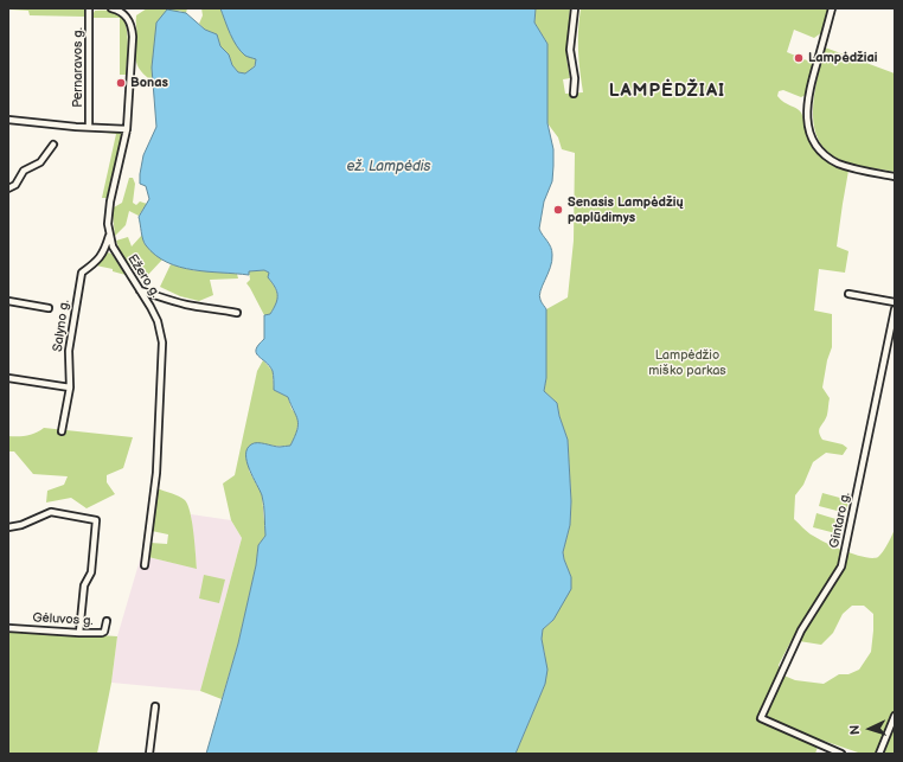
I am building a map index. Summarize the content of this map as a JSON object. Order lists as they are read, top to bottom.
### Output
{
  "streets": {
    "street": [
      "Pernaravos g.",
      "Ežero g.",
      "Salyno g.",
      "Gintaro g.",
      "Gėluvos g."
    ]
  },
  "crossings": [
    ["Ežero g.", "Salyno g."]
  ],
  "districts": ["LAMPĖDŽIAI"],
  "water": ["ež. Lampėdis"],
  "parks": ["Lampėdžio miško parkas"],
  "places": ["Lampėdžiai", "Bonas", "Senasis Lampėdžių paplūdimys"],
  "north": "left"
}
